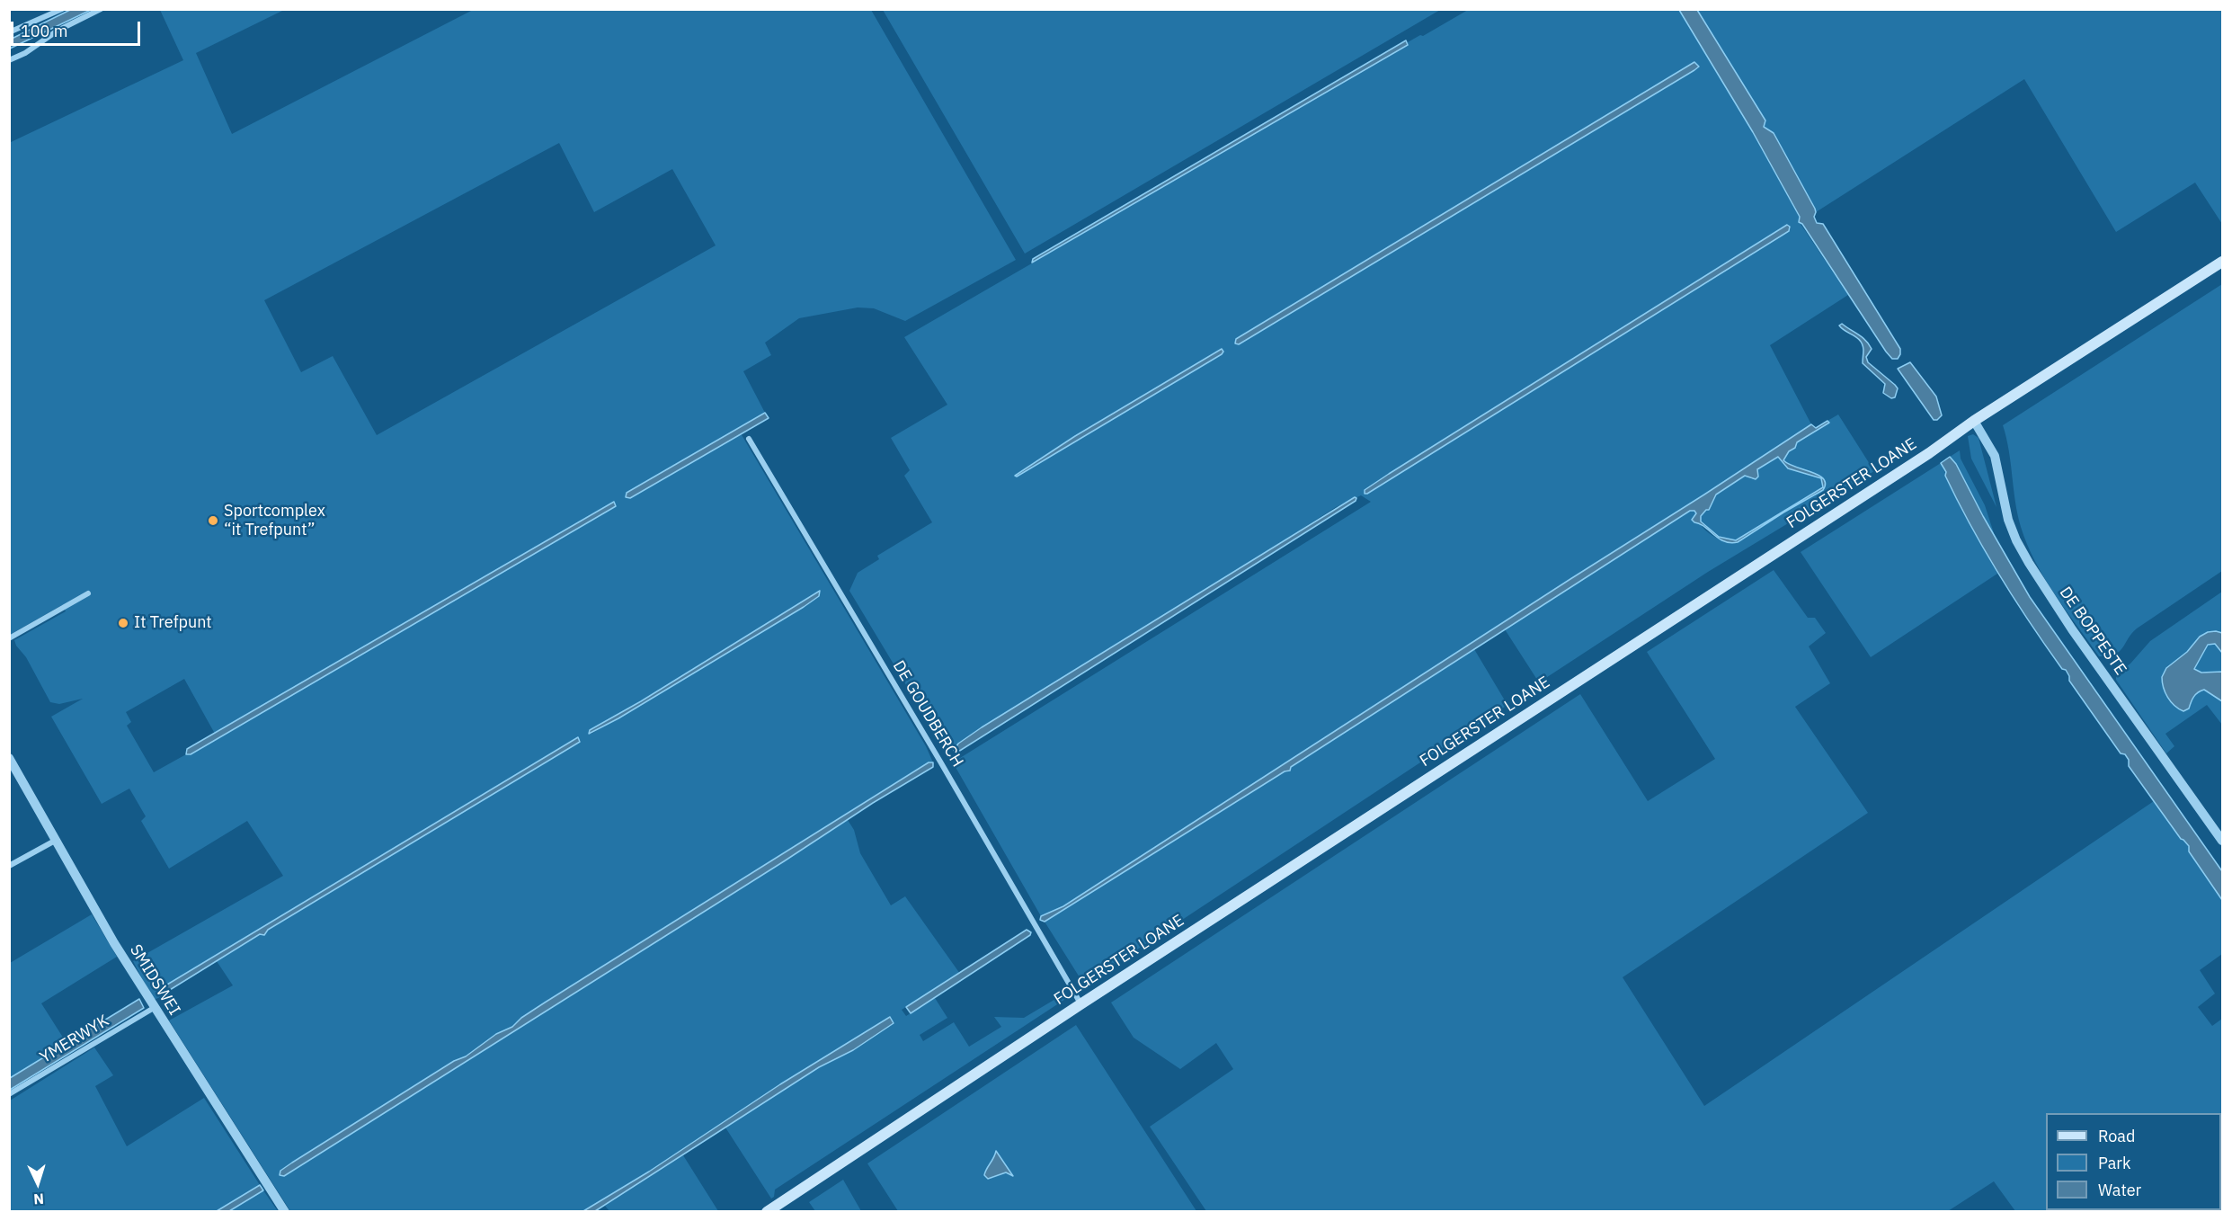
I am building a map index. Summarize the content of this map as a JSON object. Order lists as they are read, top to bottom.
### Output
{
  "streets": {
    "main road": ["FOLGERSTER LOANE"],
    "street": [
      "DE BOPPESTE",
      "DE GOUDBERCH",
      "SMIDSWEI",
      "YMERWYK"
    ]
  },
  "crossings": [
    ["FOLGERSTER LOANE", "DE BOPPESTE"],
    ["FOLGERSTER LOANE", "DE GOUDBERCH"],
    ["SMIDSWEI", "YMERWYK"]
  ],
  "places": ["Sportcomplex “it Trefpunt”", "It Trefpunt"],
  "legend": ["Road", "Park", "Water"],
  "scale_bar": "100 m",
  "north": "bottom"
}
